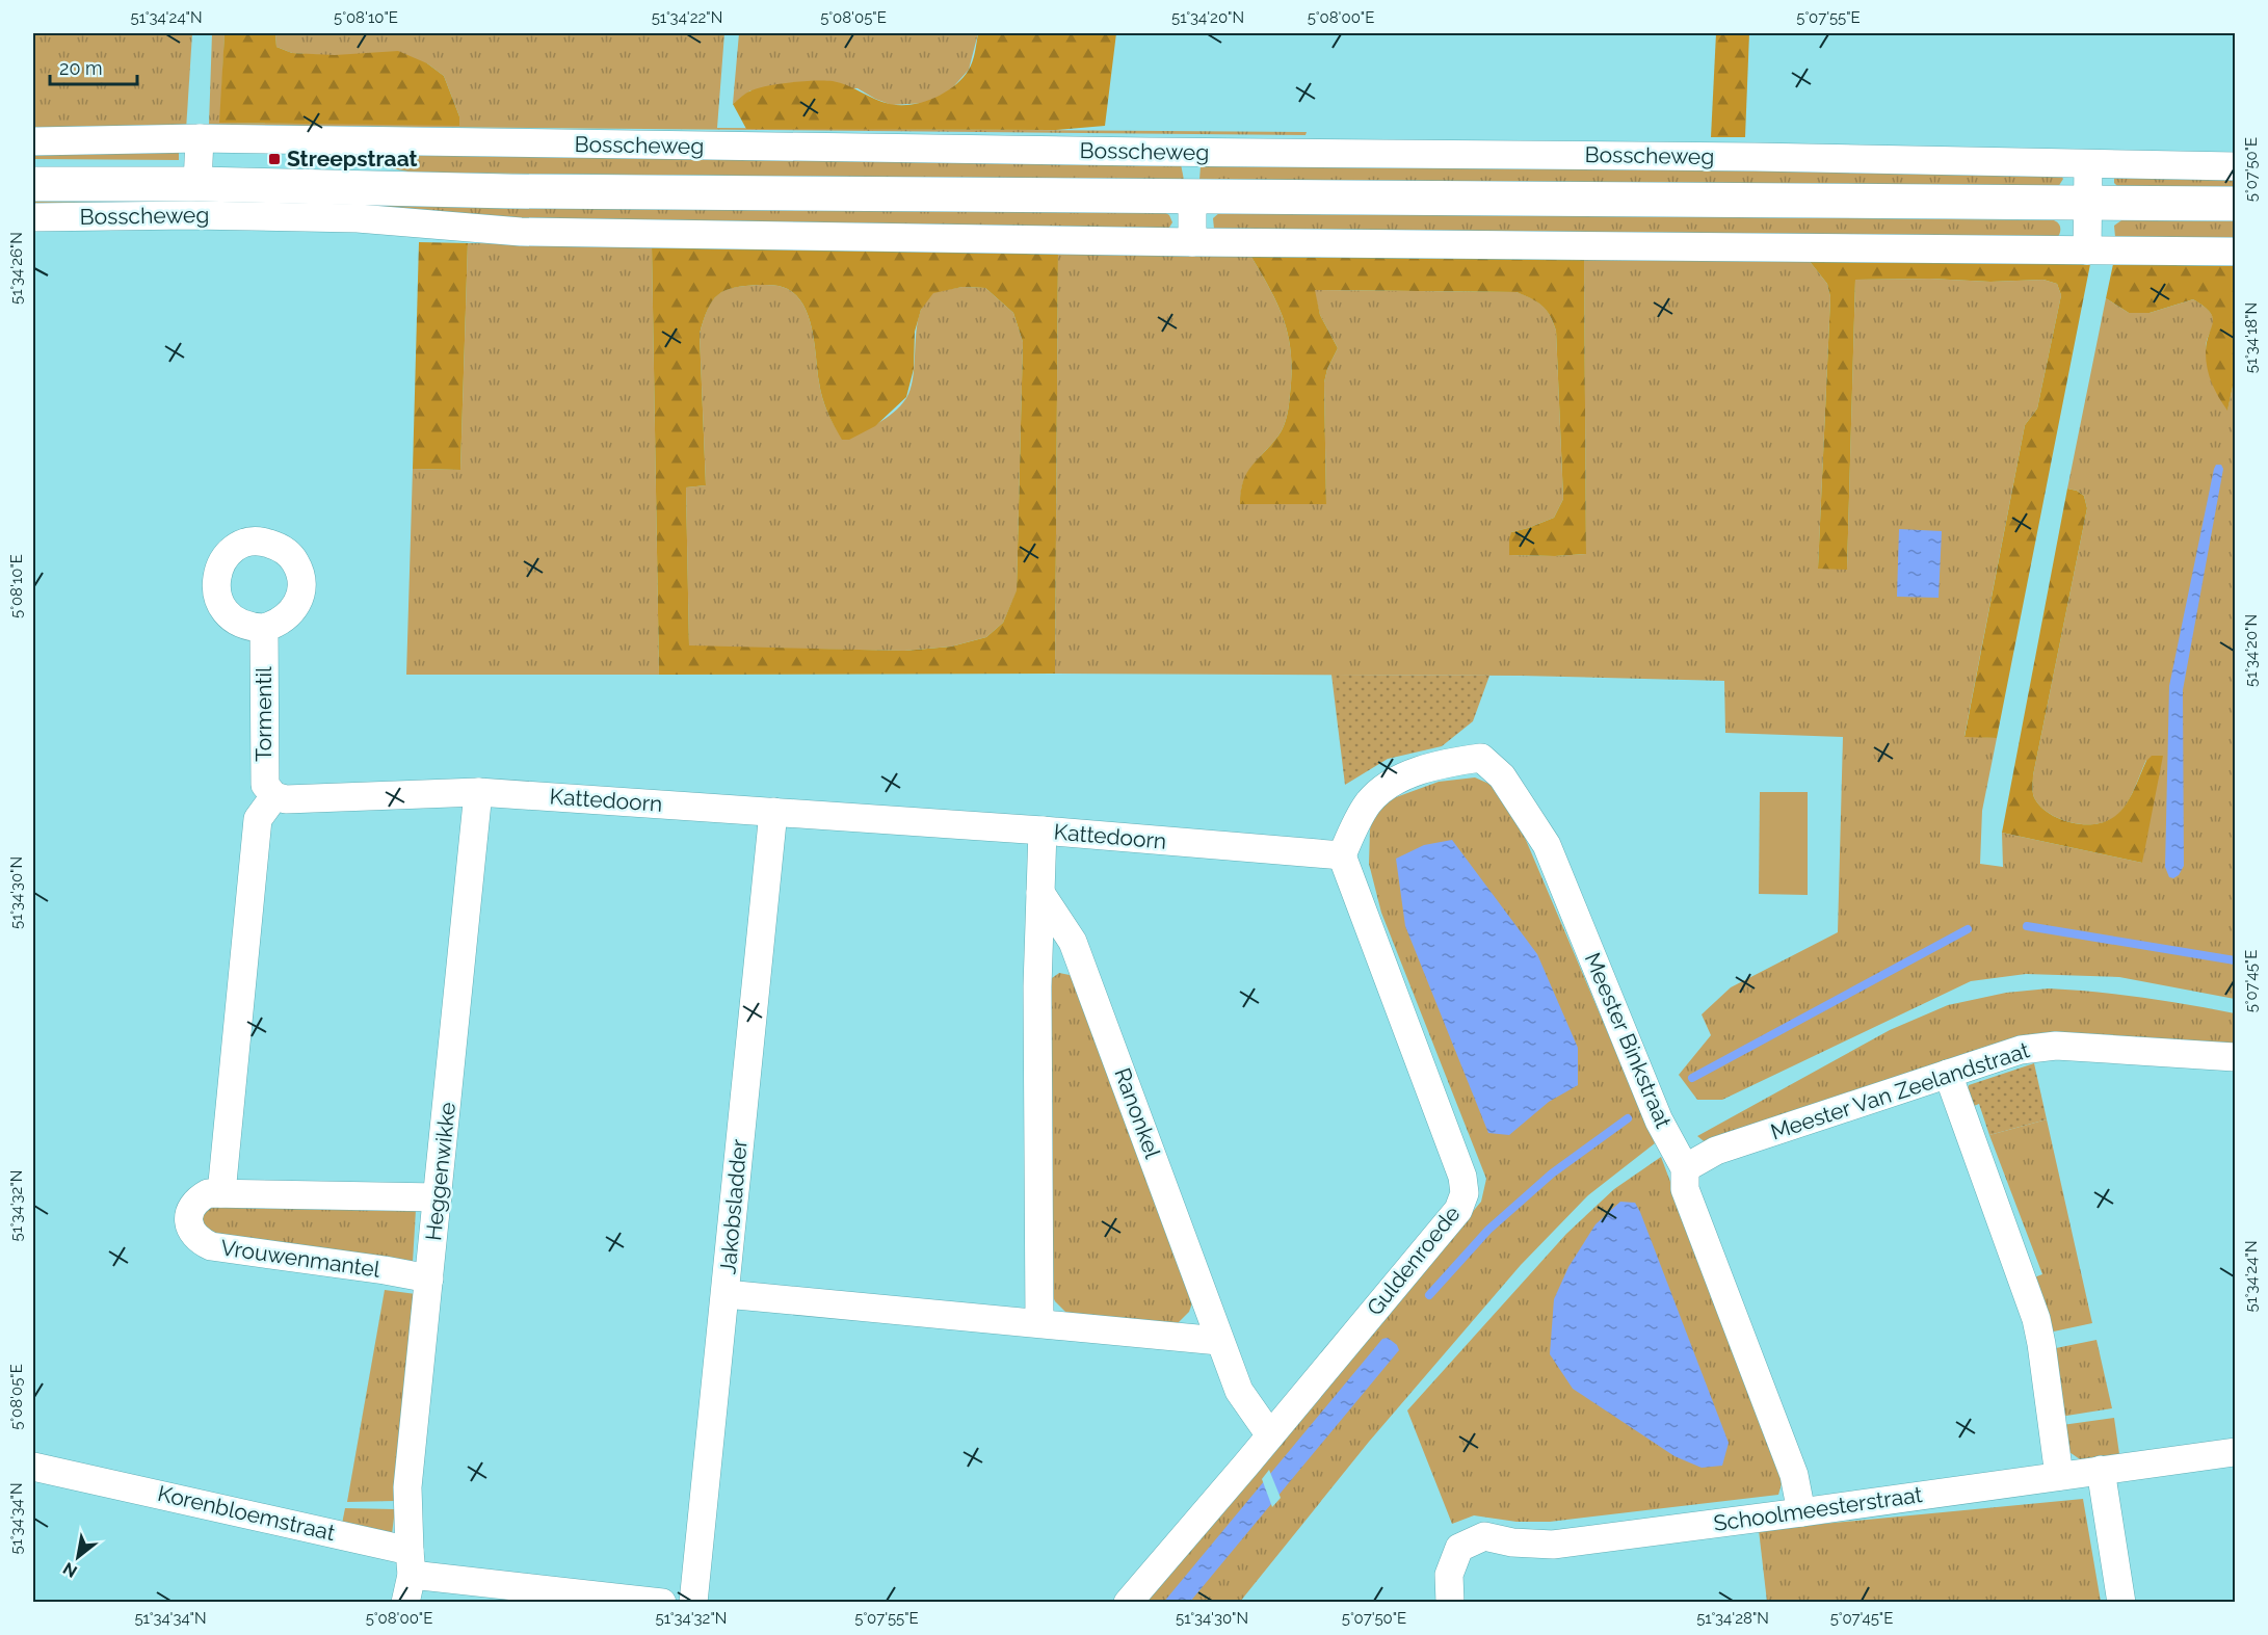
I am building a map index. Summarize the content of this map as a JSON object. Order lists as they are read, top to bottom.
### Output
{
  "streets": {
    "main road": ["Bosscheweg"],
    "street": [
      "Tormentil",
      "Kattedoorn",
      "Meester Binkstraat",
      "Meester Van Zeelandstraat",
      "Ranonkel",
      "Heggenwikke",
      "Jakobsladder",
      "Vrouwenmantel",
      "Guldenroede",
      "Schoolmeesterstraat",
      "Korenbloemstraat"
    ]
  },
  "crossings": [
    ["Tormentil", "Kattedoorn"],
    ["Kattedoorn", "Meester Binkstraat"],
    ["Kattedoorn", "Heggenwikke"],
    ["Kattedoorn", "Jakobsladder"],
    ["Kattedoorn", "Guldenroede"],
    ["Meester Binkstraat", "Meester Van Zeelandstraat"],
    ["Meester Binkstraat", "Guldenroede"],
    ["Meester Binkstraat", "Schoolmeesterstraat"],
    ["Ranonkel", "Guldenroede"],
    ["Heggenwikke", "Vrouwenmantel"],
    ["Heggenwikke", "Korenbloemstraat"]
  ],
  "places": {
    "transit": ["Streepstraat"]
  },
  "scale_bar": "20 m",
  "north": "bottom left",
  "coordinates": [
    "51°34'24\"N",
    "5°08'10\"E",
    "51°34'22\"N",
    "5°08'05\"E",
    "51°34'20\"N",
    "5°08'00\"E",
    "5°07'55\"E",
    "5°07'50\"E",
    "51°34'26\"N",
    "51°34'18\"N",
    "51°34'30\"N",
    "5°07'45\"E",
    "51°34'32\"N",
    "51°34'34\"N",
    "51°34'28\"N"
  ]
}
